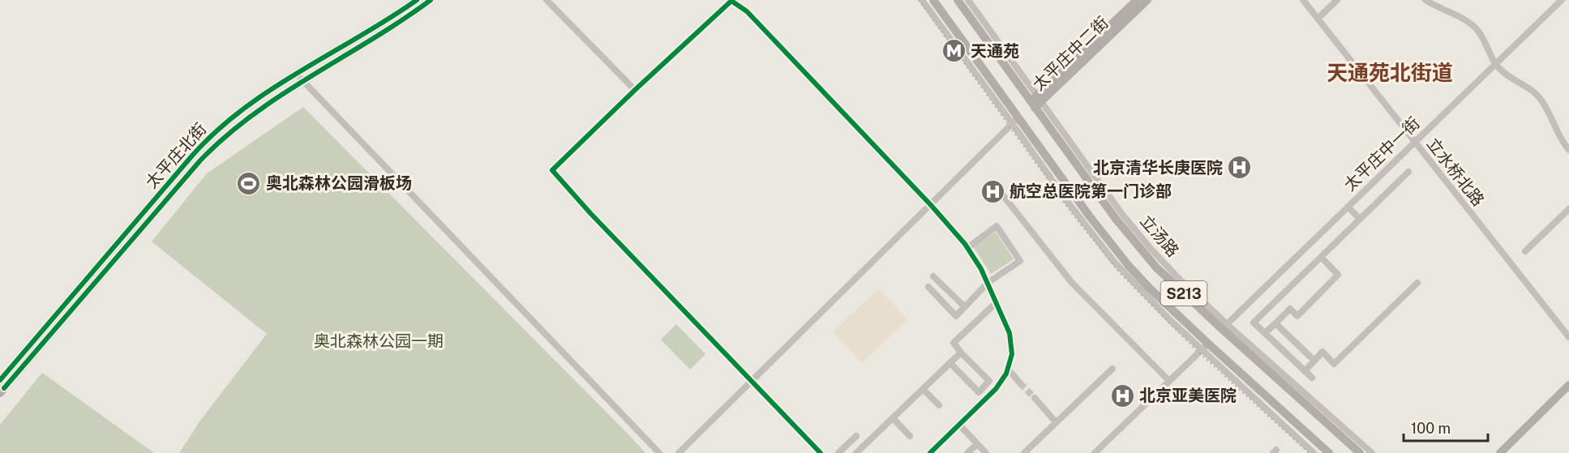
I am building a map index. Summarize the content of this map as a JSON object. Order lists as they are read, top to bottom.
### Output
{
  "streets": {
    "main road": [
      "太平庄中二街",
      "太平庄北街",
      "立汤路",
      "S213"
    ],
    "street": ["太平庄中一街", "立水桥北路"]
  },
  "crossings": [
    ["太平庄中二街", "立汤路"],
    ["太平庄中一街", "立水桥北路"],
    ["太平庄中一街", "立汤路"]
  ],
  "districts": ["天通苑北街道"],
  "parks": ["奥北森林公园一期"],
  "places": {
    "metro station": ["天通苑"],
    "hospital": ["北京清华长庚医院", "航空总医院第一门诊部", "北京亚美医院"],
    "sports": ["奥北森林公园滑板场"]
  },
  "scale_bar": "100 m"
}
